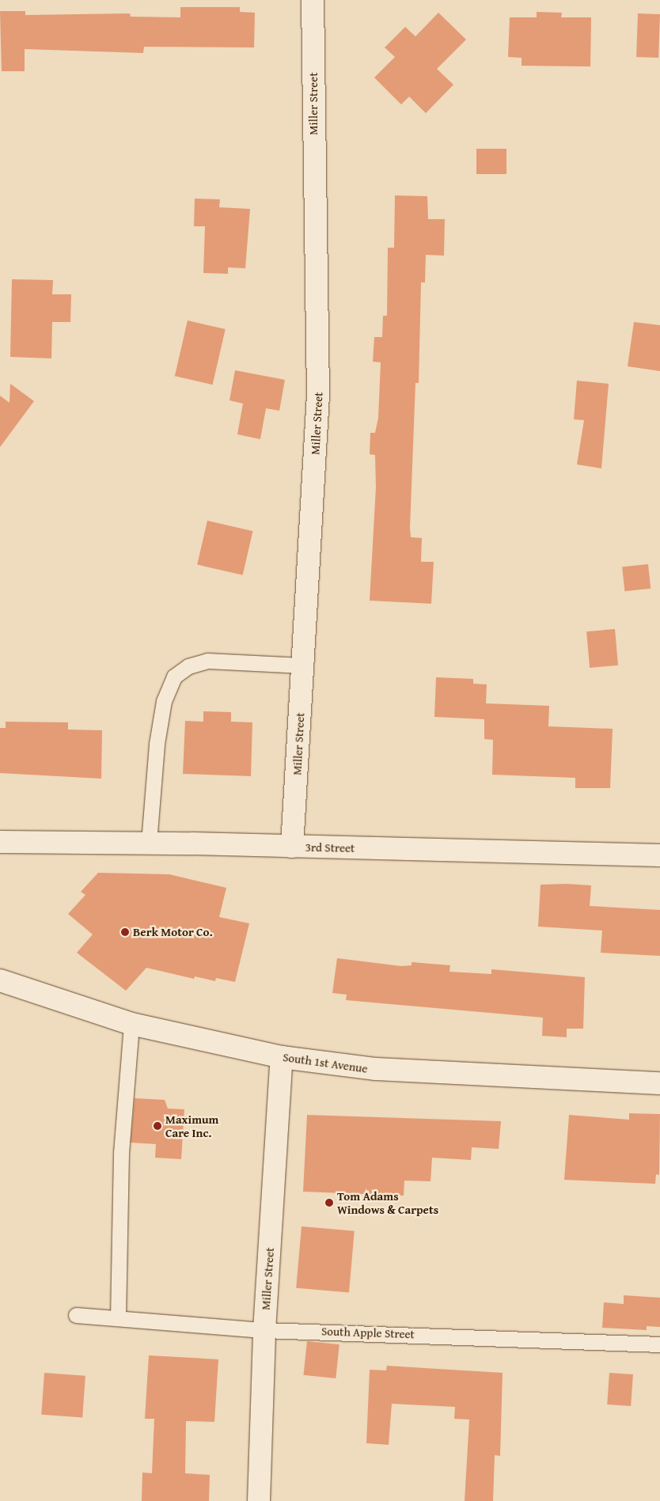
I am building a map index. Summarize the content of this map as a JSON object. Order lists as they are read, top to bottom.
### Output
{
  "streets": {
    "street": ["Miller Street", "3rd Street", "South 1st Avenue"],
    "lane": ["South Apple Street"]
  },
  "crossings": [
    ["Miller Street", "3rd Street"],
    ["Miller Street", "South 1st Avenue"],
    ["Miller Street", "South Apple Street"]
  ],
  "places": ["Berk Motor Co.", "Maximum Care Inc.", "Tom Adams Windows & Carpets"]
}
